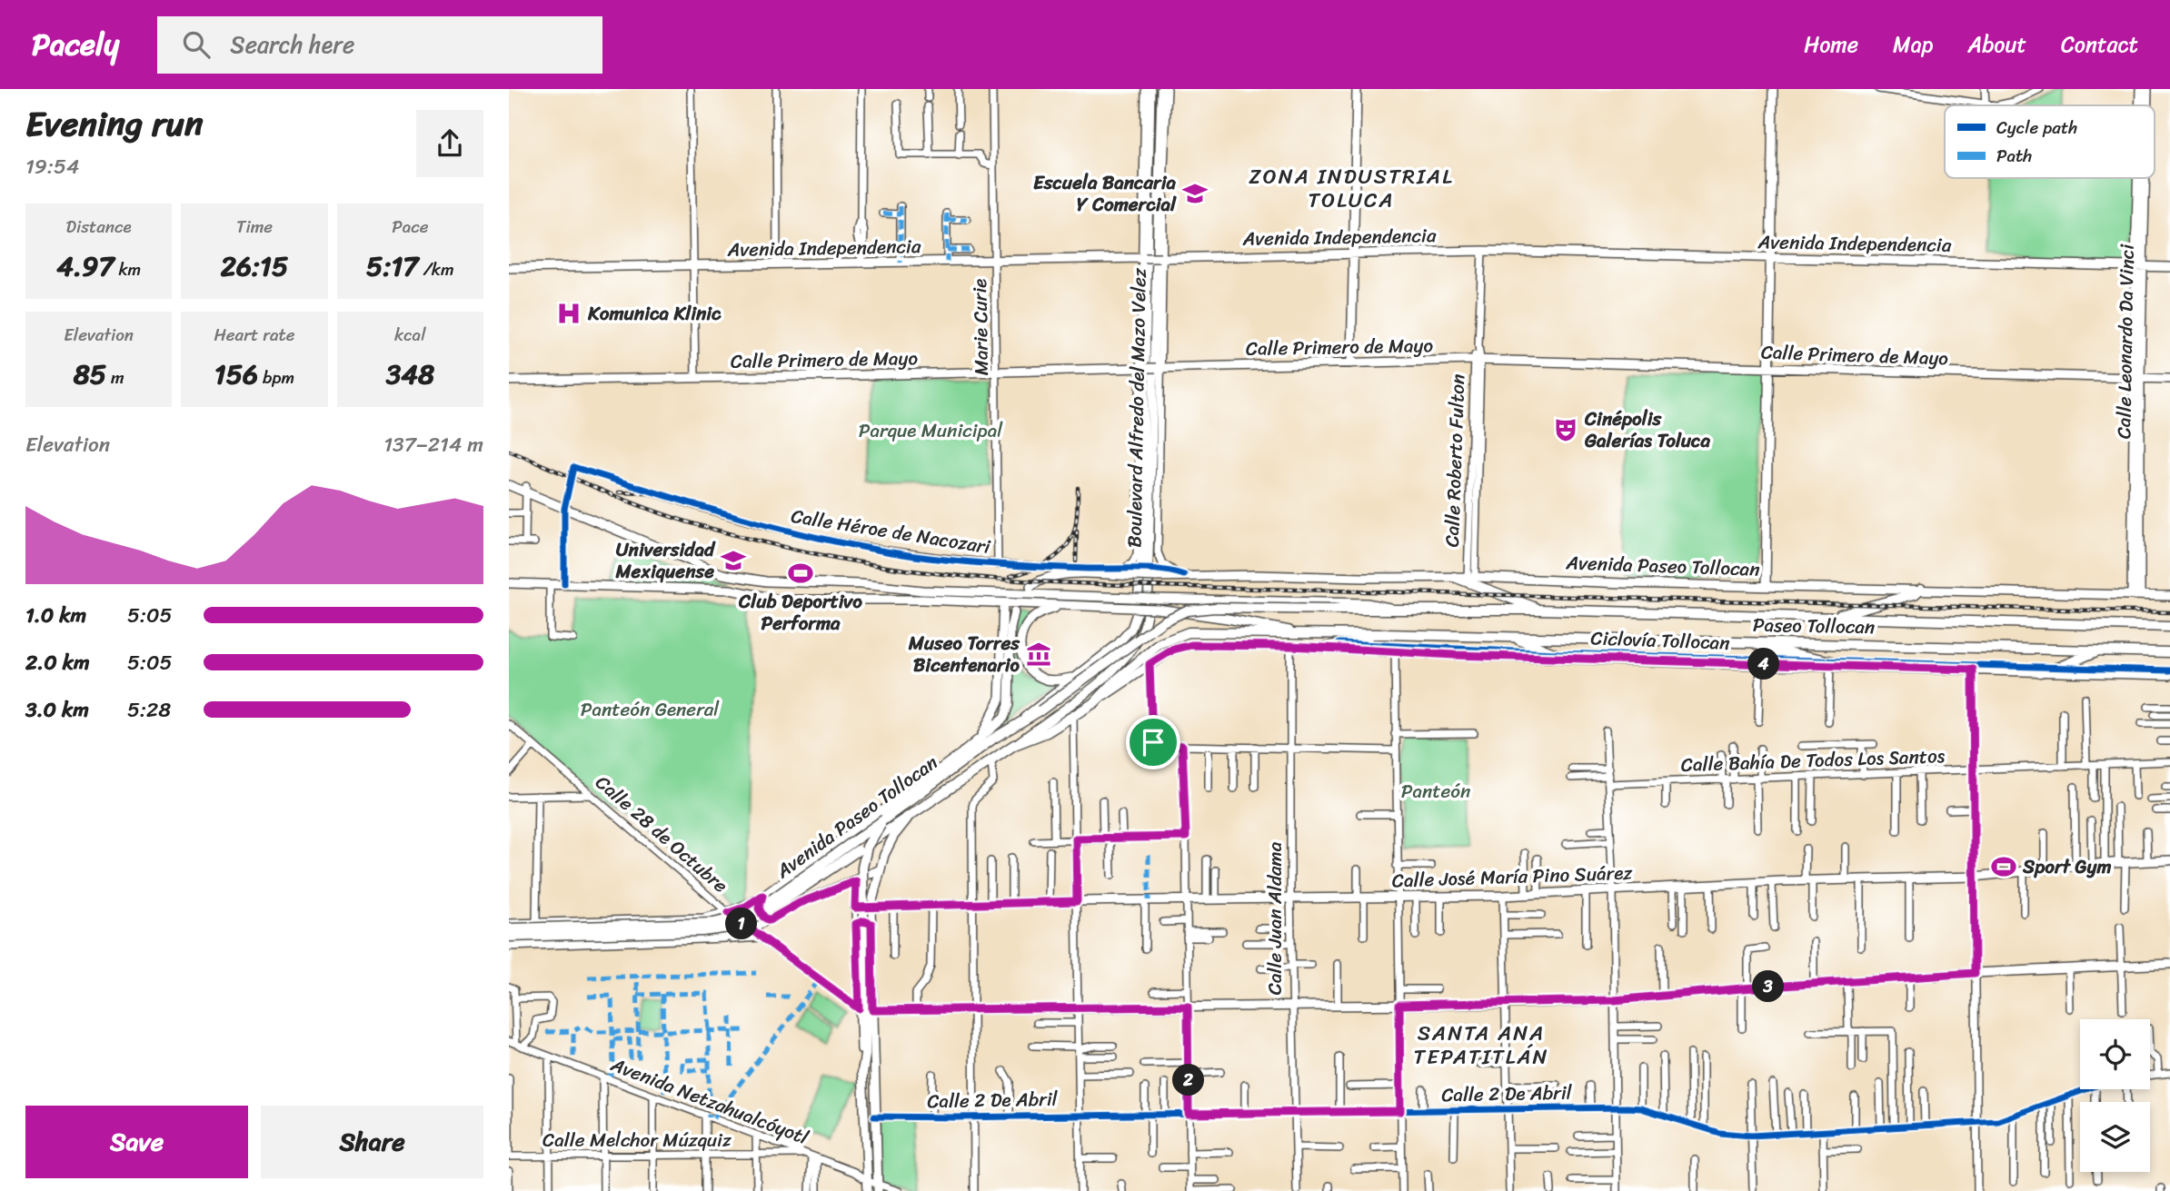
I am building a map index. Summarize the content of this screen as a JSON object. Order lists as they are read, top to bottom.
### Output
{
  "streets": {
    "highway": ["Avenida Paseo Tollocan", "Paseo Tollocan"],
    "main road": [
      "Avenida Independencia",
      "Calle Leonardo Da Vinci",
      "Calle Primero de Mayo",
      "Boulevard Alfredo del Mazo Velez",
      "Calle José María Pino Suárez"
    ],
    "street": [
      "Marie Curie",
      "Calle Roberto Fulton",
      "Calle Héroe de Nacozari",
      "Calle Bahía De Todos Los Santos",
      "Calle 28 de Octubre",
      "Calle Juan Aldama",
      "Calle 2 De Abril",
      "Avenida Netzahualcóyotl",
      "Calle Melchor Múzquiz"
    ],
    "cycle path": ["Ciclovía Tollocan"]
  },
  "crossings": [
    ["Avenida Independencia", "Marie Curie"],
    ["Avenida Independencia", "Calle Leonardo Da Vinci"],
    ["Avenida Independencia", "Boulevard Alfredo del Mazo Velez"],
    ["Avenida Independencia", "Calle Roberto Fulton"],
    ["Marie Curie", "Calle Primero de Mayo"],
    ["Marie Curie", "Calle Héroe de Nacozari"],
    ["Calle Leonardo Da Vinci", "Calle Primero de Mayo"],
    ["Calle Leonardo Da Vinci", "Avenida Paseo Tollocan"],
    ["Calle Primero de Mayo", "Boulevard Alfredo del Mazo Velez"],
    ["Calle Primero de Mayo", "Calle Roberto Fulton"],
    ["Boulevard Alfredo del Mazo Velez", "Calle Héroe de Nacozari"],
    ["Boulevard Alfredo del Mazo Velez", "Avenida Paseo Tollocan"],
    ["Calle Roberto Fulton", "Avenida Paseo Tollocan"],
    ["Calle Héroe de Nacozari", "Avenida Paseo Tollocan"],
    ["Avenida Paseo Tollocan", "Paseo Tollocan"],
    ["Avenida Paseo Tollocan", "Calle 28 de Octubre"],
    ["Avenida Paseo Tollocan", "Calle Juan Aldama"],
    ["Calle José María Pino Suárez", "Calle Juan Aldama"],
    ["Calle Juan Aldama", "Calle 2 De Abril"],
    ["Avenida Netzahualcóyotl", "Calle Melchor Múzquiz"]
  ],
  "districts": ["ZONA INDUSTRIAL TOLUCA", "SANTA ANA TEPATITLÁN"],
  "parks": ["Parque Municipal", "Panteón General", "Panteón"],
  "places": {
    "school or university": ["Escuela Bancaria Y Comercial", "Universidad Mexiquense"],
    "hospital": ["Komunica Klinic"],
    "theatre": ["Cinépolis Galerías Toluca"],
    "sports": ["Club Deportivo Performa", "Sport Gym"],
    "museum": ["Museo Torres Bicentenario"]
  },
  "legend": ["Cycle path", "Path"],
  "page": {
    "header": "Pacely",
    "search": "Search here",
    "nav": [
      "Home",
      "Map",
      "About",
      "Contact"
    ],
    "heading": ["Evening run", "19:54"],
    "stats": [
      ["Distance", "4.97 km"],
      ["Time", "26:15"],
      ["Pace", "5:17 /km"],
      ["Elevation", "85 m"],
      ["Heart rate", "156 bpm"],
      ["kcal", "348"]
    ],
    "chart": ["Elevation", "137–214 m"],
    "list": [
      {
        "name": "1.0 km",
        "note": "5:05"
      },
      {
        "name": "2.0 km",
        "note": "5:05"
      },
      {
        "name": "3.0 km",
        "note": "5:28"
      }
    ],
    "pins": [
      "4",
      "1",
      "3",
      "2"
    ],
    "buttons": ["Save", "Share"]
  }
}
